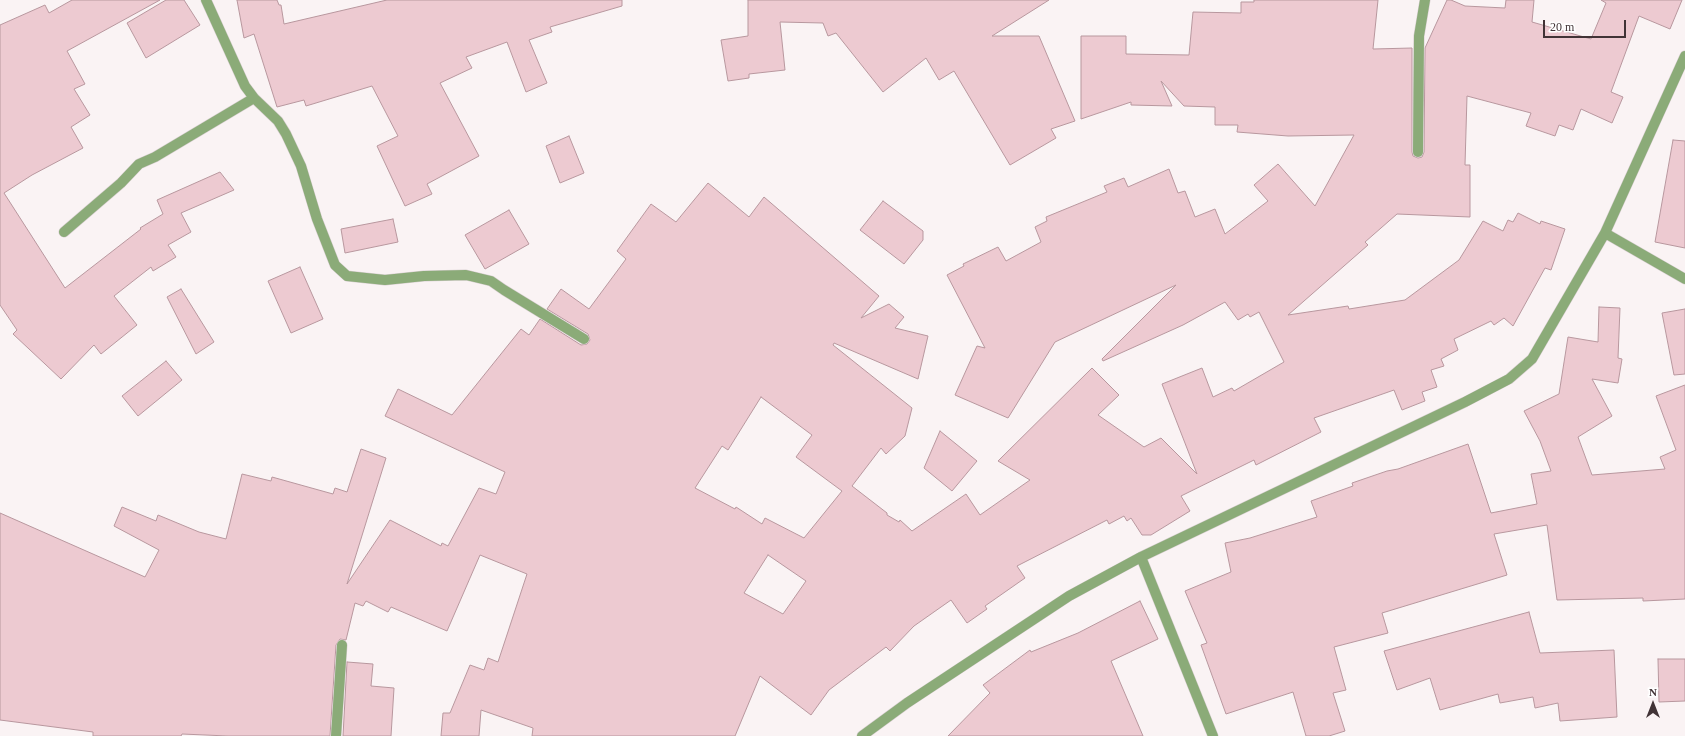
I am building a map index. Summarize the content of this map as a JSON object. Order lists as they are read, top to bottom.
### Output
{
  "scale_bar": "20 m",
  "north": "top"
}
